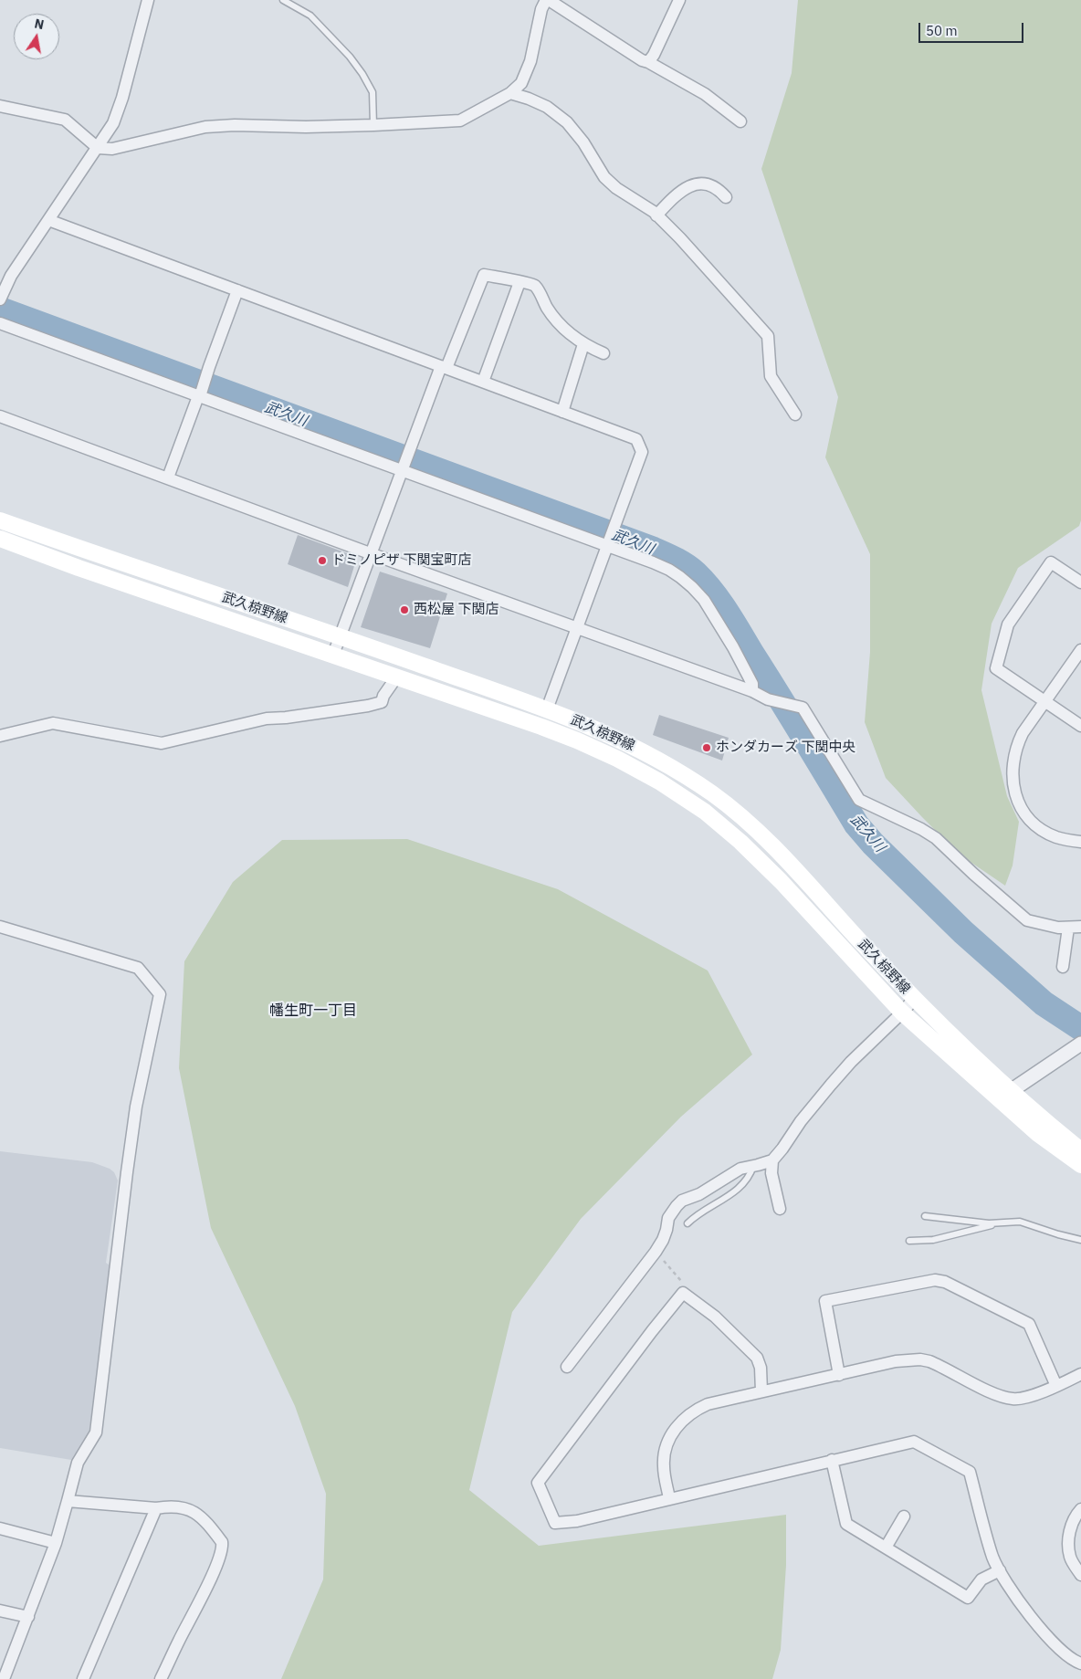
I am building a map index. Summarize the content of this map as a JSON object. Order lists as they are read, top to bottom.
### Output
{
  "streets": {
    "main road": ["武久椋野線"]
  },
  "districts": ["幡生町一丁目"],
  "water": ["武久川"],
  "places": ["ドミノピザ 下関宝町店", "西松屋 下関店", "ホンダカーズ 下関中央"],
  "scale_bar": "50 m",
  "north": "top"
}
